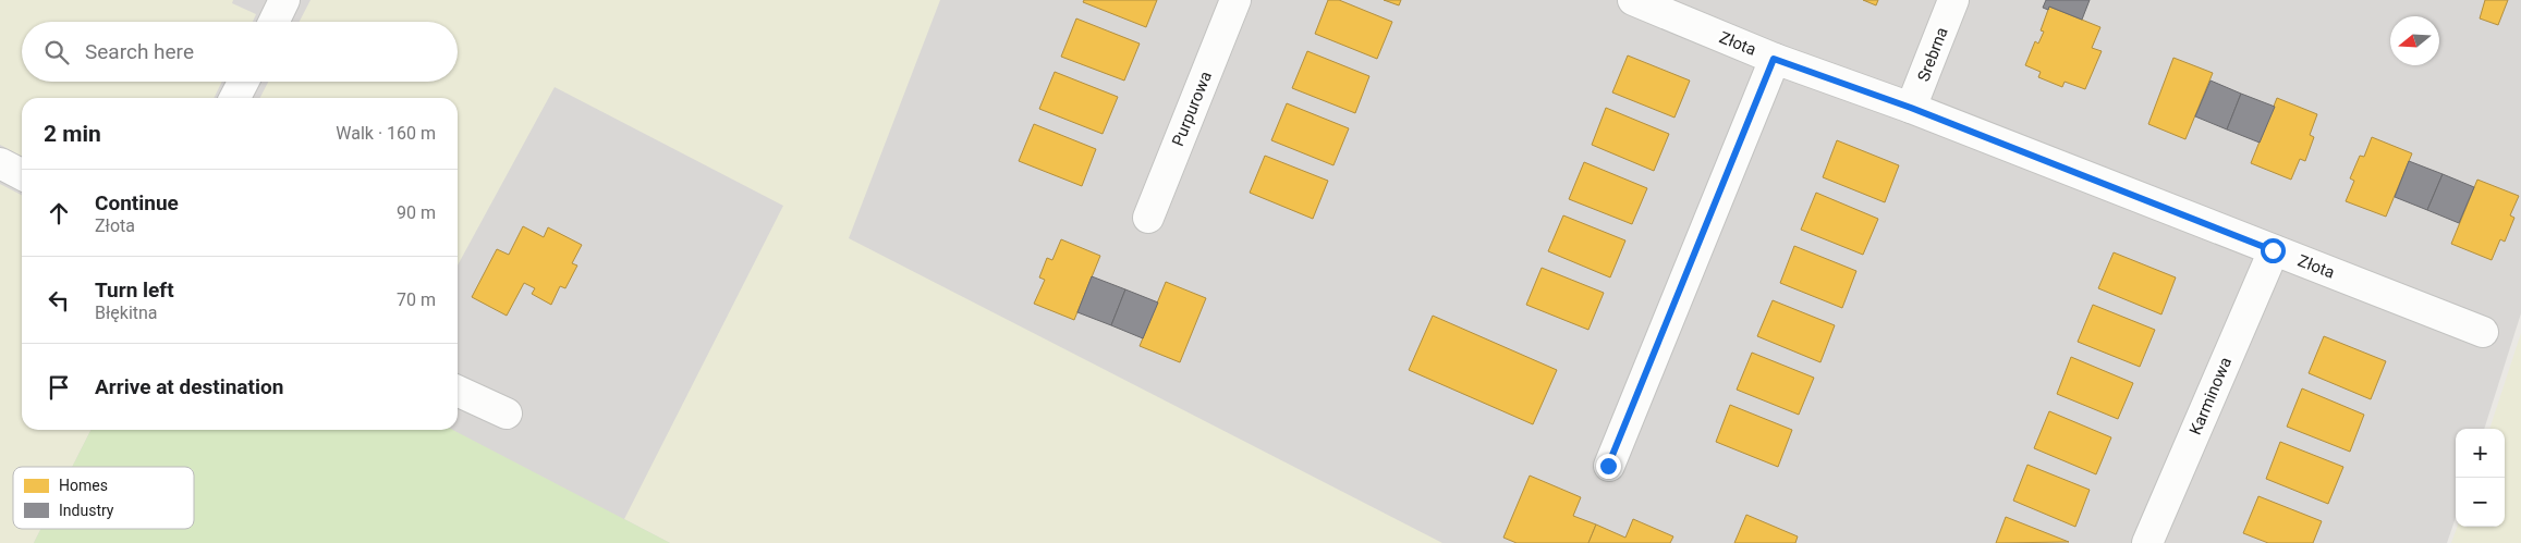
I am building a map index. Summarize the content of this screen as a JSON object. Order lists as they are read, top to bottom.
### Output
{
  "streets": {
    "street": [
      "Złota",
      "Srebrna",
      "Purpurowa",
      "Karminowa"
    ]
  },
  "crossings": [
    ["Złota", "Srebrna"],
    ["Złota", "Karminowa"]
  ],
  "legend": ["Homes", "Industry"],
  "north": "left",
  "page": {
    "search": "Search here",
    "heading": ["2 min", "Walk · 160 m"],
    "list": [
      ["Continue", "Złota", "90 m"],
      ["Turn left", "Błękitna", "70 m"],
      "Arrive at destination"
    ],
    "map_buttons": ["+", "−"]
  }
}
